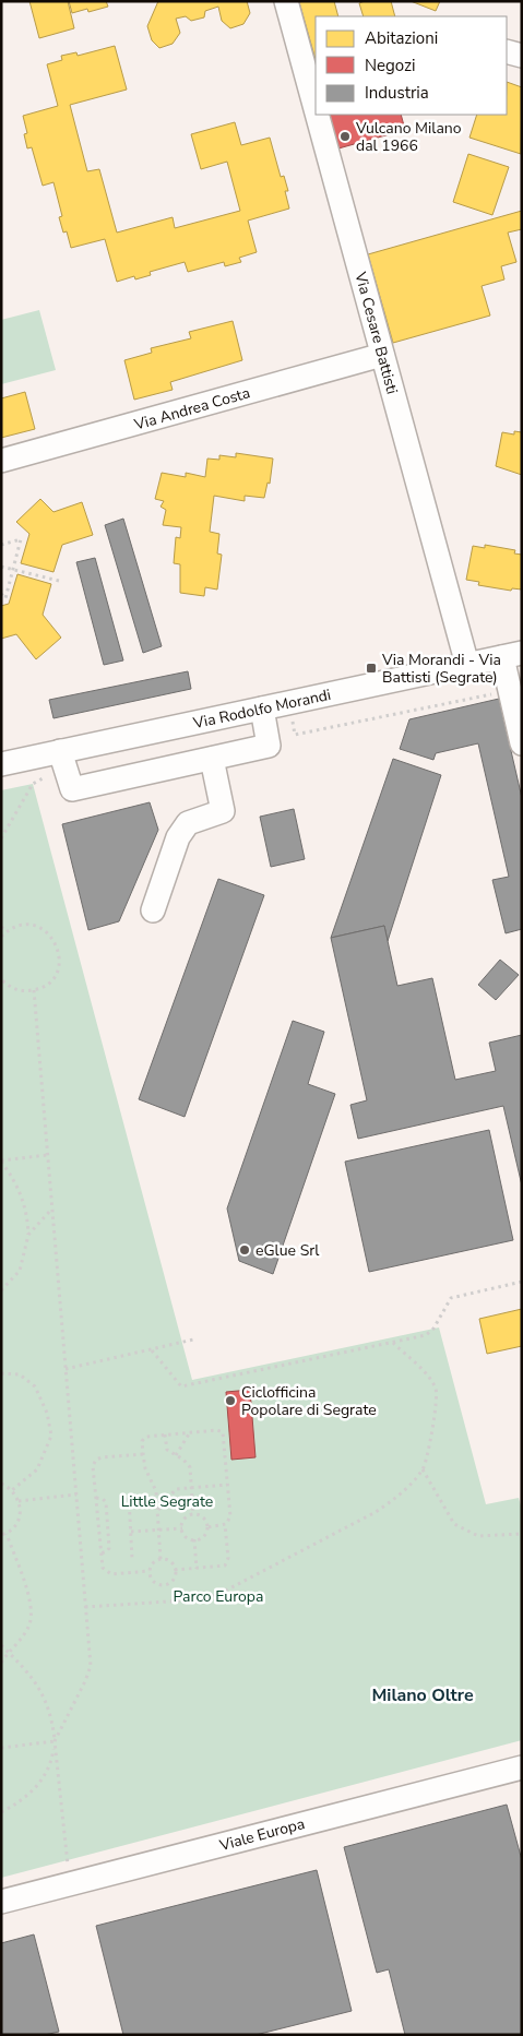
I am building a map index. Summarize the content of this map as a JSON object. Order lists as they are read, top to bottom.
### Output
{
  "streets": {
    "street": [
      "Via Cesare Battisti",
      "Via Andrea Costa",
      "Via Rodolfo Morandi",
      "Viale Europa"
    ]
  },
  "crossings": [
    ["Via Cesare Battisti", "Via Andrea Costa"],
    ["Via Cesare Battisti", "Via Rodolfo Morandi"]
  ],
  "districts": ["Milano Oltre"],
  "parks": ["Little Segrate", "Parco Europa"],
  "places": {
    "other": ["Vulcano Milano dal 1966", "eGlue Srl", "Ciclofficina Popolare di Segrate"],
    "transit": ["Via Morandi - Via Battisti (Segrate)"]
  },
  "legend": ["Abitazioni", "Negozi", "Industria"]
}
